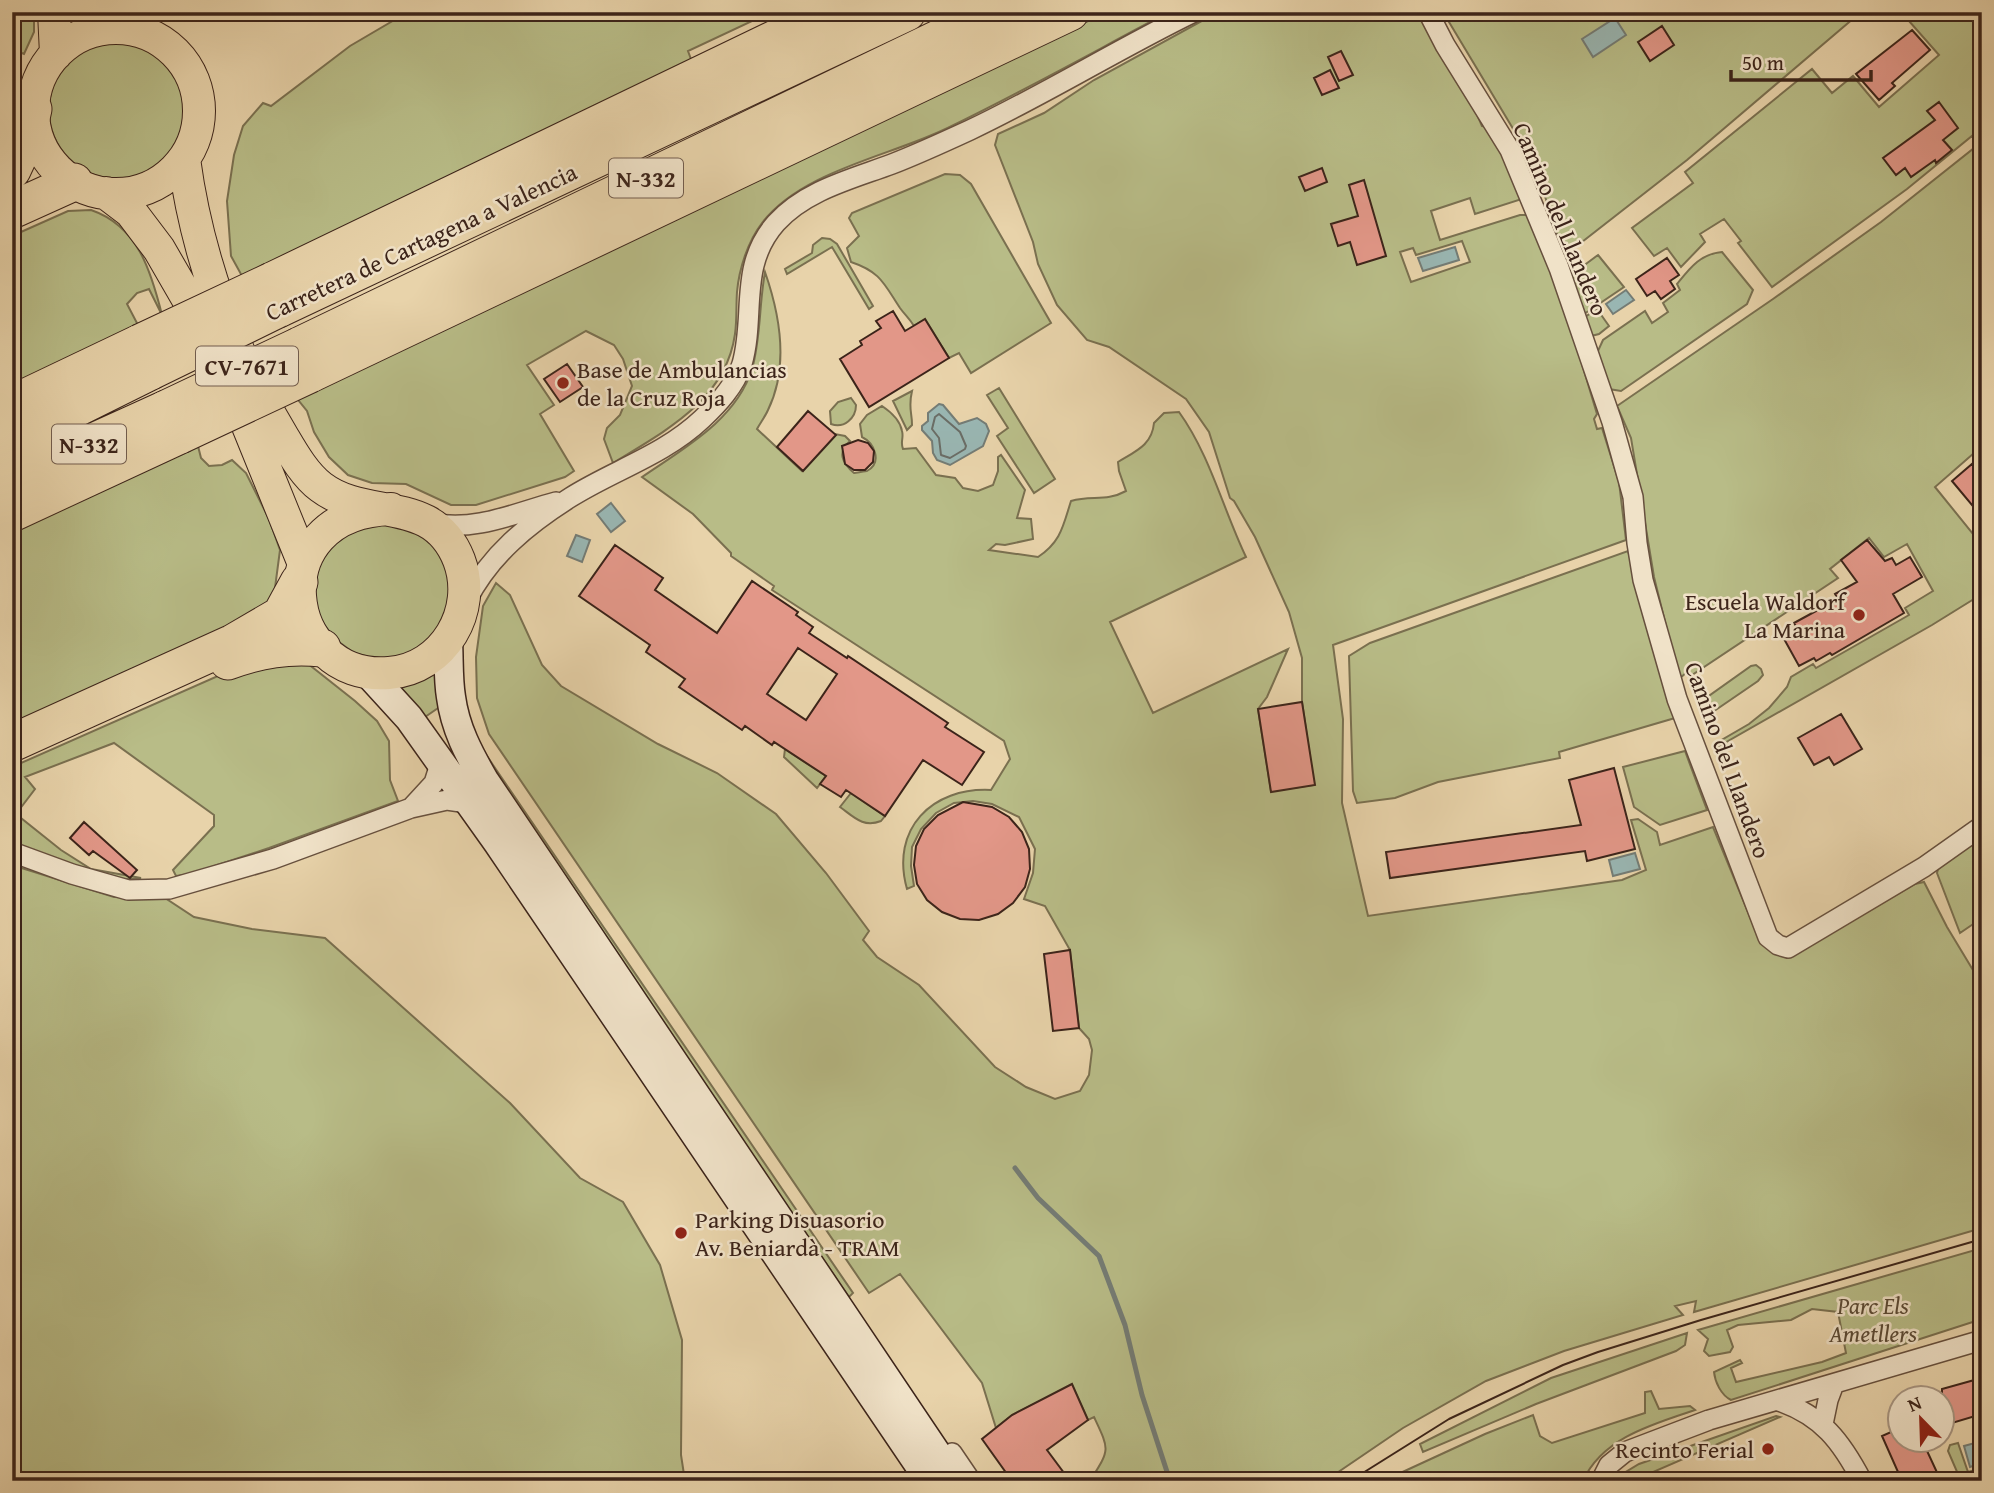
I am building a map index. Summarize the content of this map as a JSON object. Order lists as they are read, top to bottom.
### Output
{
  "streets": {
    "highway": ["N-332", "Carretera de Cartagena a Valencia"],
    "main road": ["CV-7671"],
    "street": ["Camino del Llandero"]
  },
  "crossings": [
    ["N-332", "Carretera de Cartagena a Valencia"]
  ],
  "parks": ["Parc Els Ametllers"],
  "places": [
    "Base de Ambulancias de la Cruz Roja",
    "Escuela Waldorf La Marina",
    "Parking Disuasorio Av. Beniardà - TRAM",
    "Recinto Ferial"
  ],
  "scale_bar": "50 m",
  "north": "top left"
}
